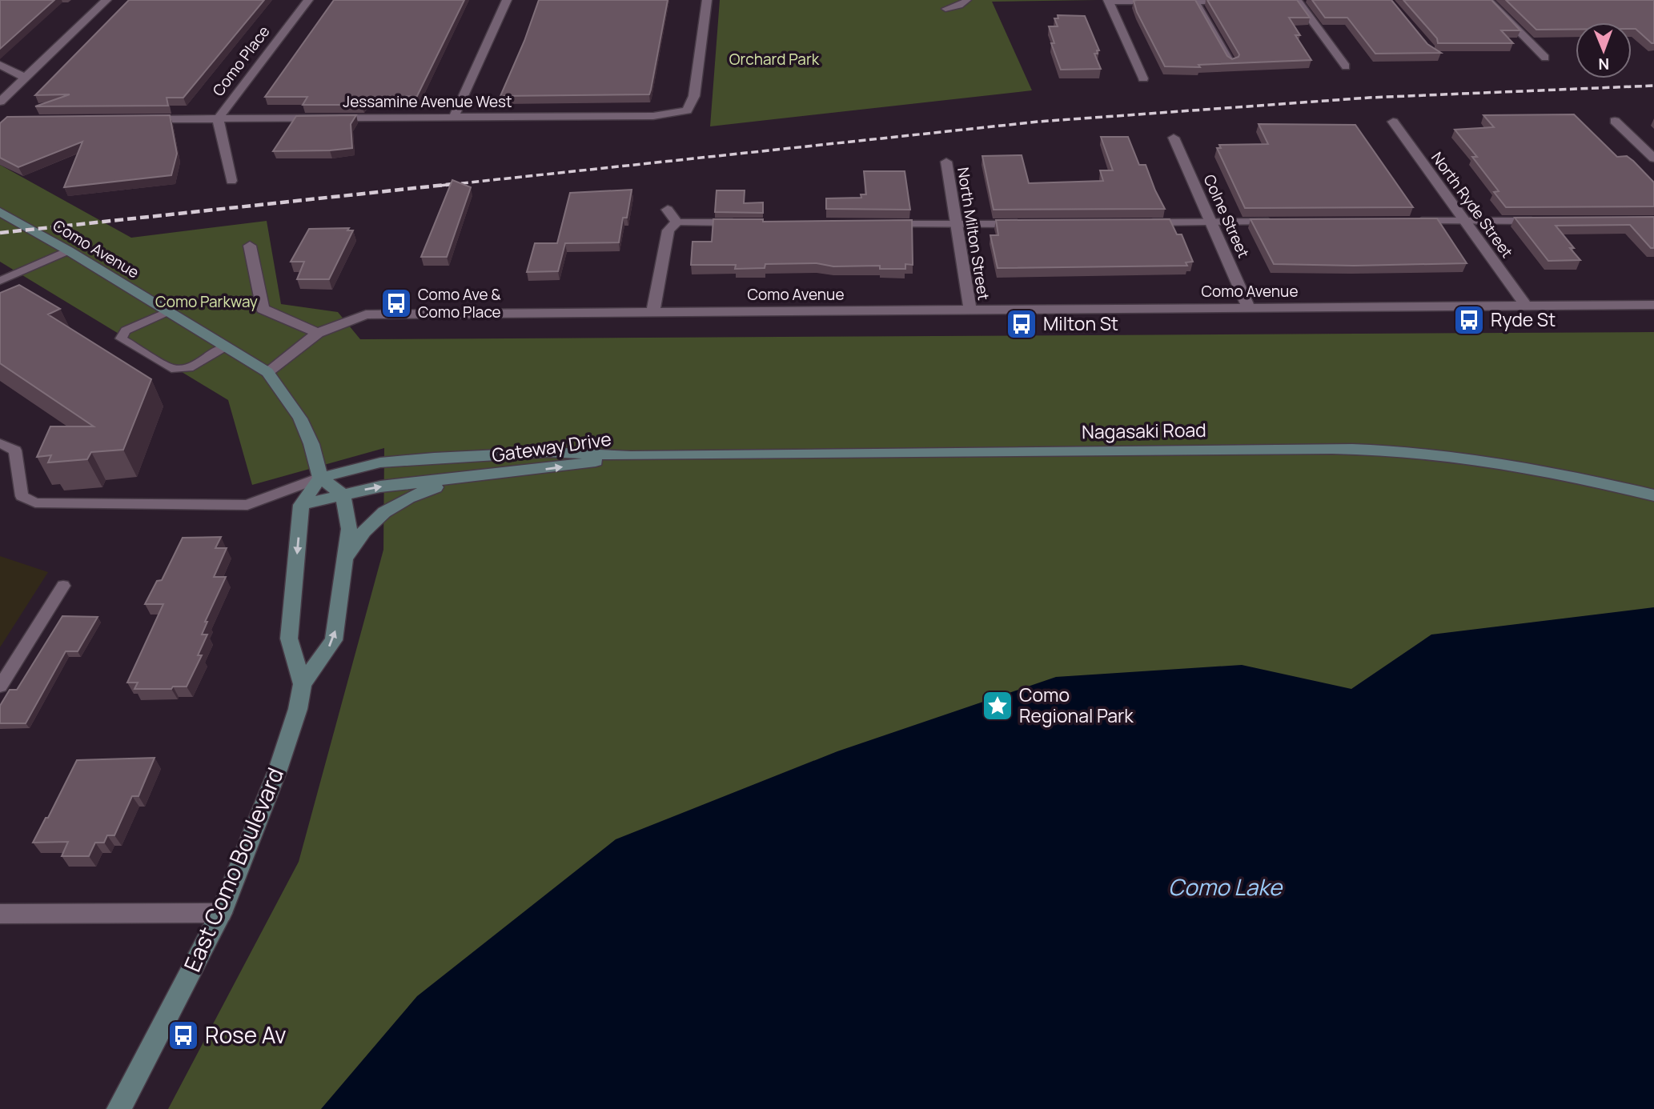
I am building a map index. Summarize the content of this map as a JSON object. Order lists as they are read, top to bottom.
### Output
{
  "streets": {
    "street": [
      "Como Place",
      "Jessamine Avenue West",
      "North Ryde Street",
      "Colne Street",
      "North Milton Street",
      "Como Avenue",
      "Nagasaki Road",
      "Gateway Drive",
      "East Como Boulevard"
    ]
  },
  "crossings": [
    ["Como Place", "Jessamine Avenue West"],
    ["North Ryde Street", "Como Avenue"],
    ["Colne Street", "Como Avenue"],
    ["North Milton Street", "Como Avenue"],
    ["Nagasaki Road", "Gateway Drive"],
    ["Gateway Drive", "East Como Boulevard"]
  ],
  "water": ["Como Lake"],
  "parks": ["Orchard Park", "Como Parkway"],
  "places": {
    "bus stop": [
      "Como Ave & Como Place",
      "Ryde St",
      "Milton St",
      "Rose Av"
    ],
    "place": ["Como Regional Park"]
  },
  "north": "bottom"
}
